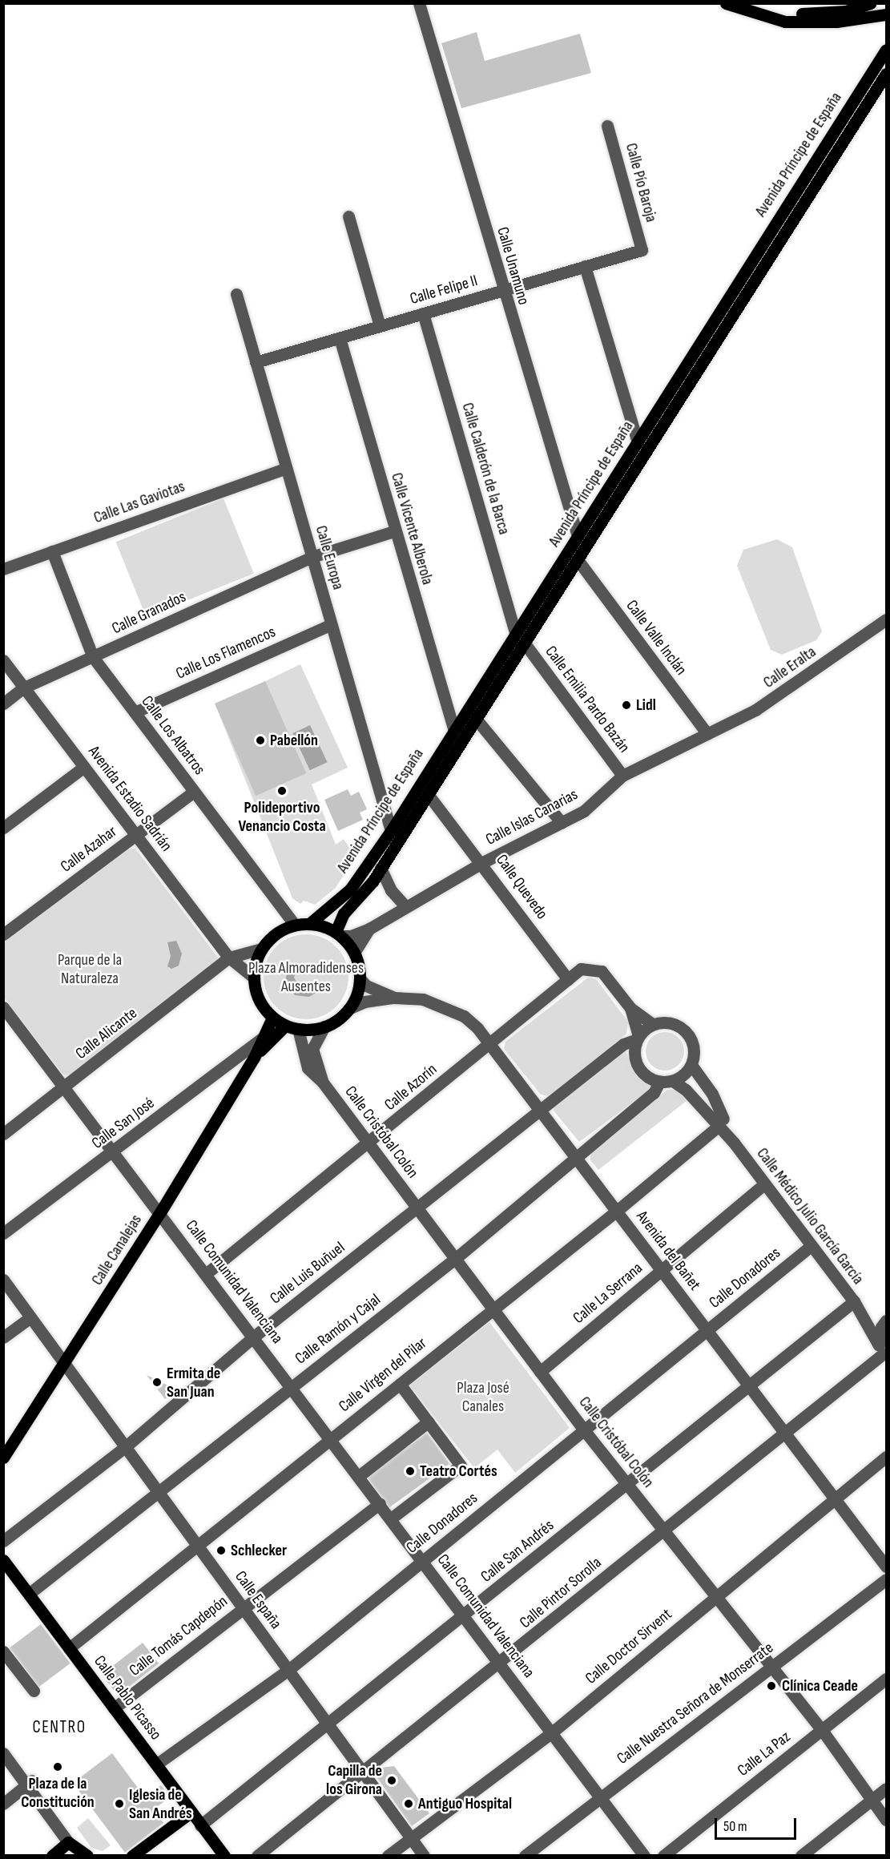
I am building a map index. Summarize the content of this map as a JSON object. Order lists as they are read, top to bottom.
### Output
{
  "streets": {
    "main road": ["Avenida Príncipe de España", "Calle Canalejas", "Calle Pablo Picasso"],
    "street": [
      "Calle Pío Baroja",
      "Calle Unamuno",
      "Calle Felipe II",
      "Calle Calderón de la Barca",
      "Calle Las Gaviotas",
      "Calle Vicente Alberola",
      "Calle Europa",
      "Calle Granados",
      "Calle Valle Inclán",
      "Calle Los Flamencos",
      "Calle Eralta",
      "Calle Emilia Pardo Bazán",
      "Calle Los Albatros",
      "Avenida Estadio Sadrián",
      "Calle Islas Canarias",
      "Calle Azahar",
      "Calle Quevedo",
      "Calle Alicante",
      "Calle Azorín",
      "Calle San José",
      "Calle Cristóbal Colón",
      "Calle Médico Julio García García",
      "Avenida del Bañet",
      "Calle Luis Buñuel",
      "Calle Donadores",
      "Calle Comunidad Valenciana",
      "Calle La Serrana",
      "Calle Ramón y Cajal",
      "Calle Virgen del Pilar",
      "Calle San Andrés",
      "Calle Pintor Sorolla",
      "Calle España",
      "Calle Tomás Capdepón",
      "Calle Doctor Sirvent",
      "Calle Nuestra Señora de Monserrate",
      "Calle La Paz"
    ]
  },
  "crossings": [
    ["Avenida Príncipe de España", "Calle Unamuno"],
    ["Avenida Príncipe de España", "Calle Calderón de la Barca"],
    ["Avenida Príncipe de España", "Calle Vicente Alberola"],
    ["Avenida Príncipe de España", "Calle Europa"],
    ["Avenida Príncipe de España", "Calle Valle Inclán"],
    ["Avenida Príncipe de España", "Calle Emilia Pardo Bazán"],
    ["Avenida Príncipe de España", "Calle Los Albatros"],
    ["Avenida Príncipe de España", "Avenida Estadio Sadrián"],
    ["Avenida Príncipe de España", "Calle Islas Canarias"],
    ["Avenida Príncipe de España", "Calle Quevedo"],
    ["Avenida Príncipe de España", "Calle Cristóbal Colón"],
    ["Avenida Príncipe de España", "Calle Canalejas"],
    ["Avenida Príncipe de España", "Avenida del Bañet"],
    ["Calle Pío Baroja", "Calle Felipe II"],
    ["Calle Unamuno", "Calle Felipe II"],
    ["Calle Felipe II", "Calle Calderón de la Barca"],
    ["Calle Felipe II", "Calle Vicente Alberola"],
    ["Calle Felipe II", "Calle Europa"],
    ["Calle Las Gaviotas", "Calle Europa"],
    ["Calle Las Gaviotas", "Calle Los Albatros"],
    ["Calle Vicente Alberola", "Calle Granados"],
    ["Calle Europa", "Calle Granados"],
    ["Calle Europa", "Calle Los Flamencos"],
    ["Calle Granados", "Calle Los Albatros"],
    ["Calle Granados", "Avenida Estadio Sadrián"],
    ["Calle Valle Inclán", "Calle Eralta"],
    ["Calle Valle Inclán", "Calle Islas Canarias"],
    ["Calle Los Flamencos", "Calle Los Albatros"],
    ["Calle Eralta", "Calle Islas Canarias"],
    ["Calle Emilia Pardo Bazán", "Calle Islas Canarias"],
    ["Calle Los Albatros", "Avenida Estadio Sadrián"],
    ["Calle Los Albatros", "Calle Islas Canarias"],
    ["Calle Los Albatros", "Calle Azahar"],
    ["Calle Los Albatros", "Calle Cristóbal Colón"],
    ["Calle Los Albatros", "Calle Canalejas"],
    ["Calle Los Albatros", "Avenida del Bañet"],
    ["Avenida Estadio Sadrián", "Calle Islas Canarias"],
    ["Avenida Estadio Sadrián", "Calle Azahar"],
    ["Avenida Estadio Sadrián", "Calle Alicante"],
    ["Avenida Estadio Sadrián", "Calle Cristóbal Colón"],
    ["Avenida Estadio Sadrián", "Calle Canalejas"],
    ["Avenida Estadio Sadrián", "Avenida del Bañet"],
    ["Calle Islas Canarias", "Calle Quevedo"],
    ["Calle Islas Canarias", "Calle Cristóbal Colón"],
    ["Calle Islas Canarias", "Calle Canalejas"],
    ["Calle Islas Canarias", "Avenida del Bañet"],
    ["Calle Quevedo", "Calle Azorín"],
    ["Calle Alicante", "Calle Comunidad Valenciana"],
    ["Calle Azorín", "Calle Cristóbal Colón"],
    ["Calle Azorín", "Avenida del Bañet"],
    ["Calle Azorín", "Calle Comunidad Valenciana"],
    ["Calle San José", "Calle Canalejas"],
    ["Calle San José", "Calle Comunidad Valenciana"],
    ["Calle Cristóbal Colón", "Calle Canalejas"],
    ["Calle Cristóbal Colón", "Avenida del Bañet"],
    ["Calle Cristóbal Colón", "Calle Luis Buñuel"],
    ["Calle Cristóbal Colón", "Calle Donadores"],
    ["Calle Cristóbal Colón", "Calle La Serrana"],
    ["Calle Cristóbal Colón", "Calle Ramón y Cajal"],
    ["Calle Cristóbal Colón", "Calle Virgen del Pilar"],
    ["Calle Cristóbal Colón", "Calle San Andrés"],
    ["Calle Cristóbal Colón", "Calle Pintor Sorolla"],
    ["Calle Cristóbal Colón", "Calle Doctor Sirvent"],
    ["Calle Cristóbal Colón", "Calle Nuestra Señora de Monserrate"],
    ["Calle Cristóbal Colón", "Calle La Paz"],
    ["Calle Médico Julio García García", "Calle Luis Buñuel"],
    ["Calle Médico Julio García García", "Calle Donadores"],
    ["Calle Médico Julio García García", "Calle La Serrana"],
    ["Calle Médico Julio García García", "Calle Ramón y Cajal"],
    ["Calle Médico Julio García García", "Calle Virgen del Pilar"],
    ["Calle Médico Julio García García", "Calle San Andrés"],
    ["Calle Médico Julio García García", "Calle Pintor Sorolla"],
    ["Calle Canalejas", "Avenida del Bañet"],
    ["Calle Canalejas", "Calle Comunidad Valenciana"],
    ["Calle Canalejas", "Calle España"],
    ["Avenida del Bañet", "Calle Luis Buñuel"],
    ["Avenida del Bañet", "Calle Donadores"],
    ["Avenida del Bañet", "Calle La Serrana"],
    ["Avenida del Bañet", "Calle Ramón y Cajal"],
    ["Avenida del Bañet", "Calle Virgen del Pilar"],
    ["Avenida del Bañet", "Calle San Andrés"],
    ["Avenida del Bañet", "Calle Pintor Sorolla"],
    ["Avenida del Bañet", "Calle Doctor Sirvent"],
    ["Calle Luis Buñuel", "Calle Comunidad Valenciana"],
    ["Calle Luis Buñuel", "Calle Ramón y Cajal"],
    ["Calle Luis Buñuel", "Calle España"],
    ["Calle Donadores", "Calle Comunidad Valenciana"],
    ["Calle Donadores", "Calle España"],
    ["Calle Donadores", "Calle Pablo Picasso"],
    ["Calle Comunidad Valenciana", "Calle Ramón y Cajal"],
    ["Calle Comunidad Valenciana", "Calle Virgen del Pilar"],
    ["Calle Comunidad Valenciana", "Calle San Andrés"],
    ["Calle Comunidad Valenciana", "Calle Pintor Sorolla"],
    ["Calle Comunidad Valenciana", "Calle Tomás Capdepón"],
    ["Calle Comunidad Valenciana", "Calle Doctor Sirvent"],
    ["Calle Comunidad Valenciana", "Calle Nuestra Señora de Monserrate"],
    ["Calle Ramón y Cajal", "Calle España"],
    ["Calle Ramón y Cajal", "Calle Pablo Picasso"],
    ["Calle Virgen del Pilar", "Calle España"],
    ["Calle Virgen del Pilar", "Calle Pablo Picasso"],
    ["Calle San Andrés", "Calle España"],
    ["Calle San Andrés", "Calle Pablo Picasso"],
    ["Calle Pintor Sorolla", "Calle España"],
    ["Calle España", "Calle Tomás Capdepón"],
    ["Calle España", "Calle Doctor Sirvent"],
    ["Calle Tomás Capdepón", "Calle Pablo Picasso"]
  ],
  "districts": ["CENTRO"],
  "parks": ["Parque de la Naturaleza", "Plaza Almoradidenses Ausentes", "Plaza José Canales"],
  "places": [
    "Lidl",
    "Pabellón",
    "Polideportivo Venancio Costa",
    "Ermita de San Juan",
    "Teatro Cortés",
    "Schlecker",
    "Clínica Ceade",
    "Plaza de la Constitución",
    "Capilla de los Girona",
    "Iglesia de San Andrés",
    "Antiguo Hospital"
  ],
  "scale_bar": "50 m"
}
